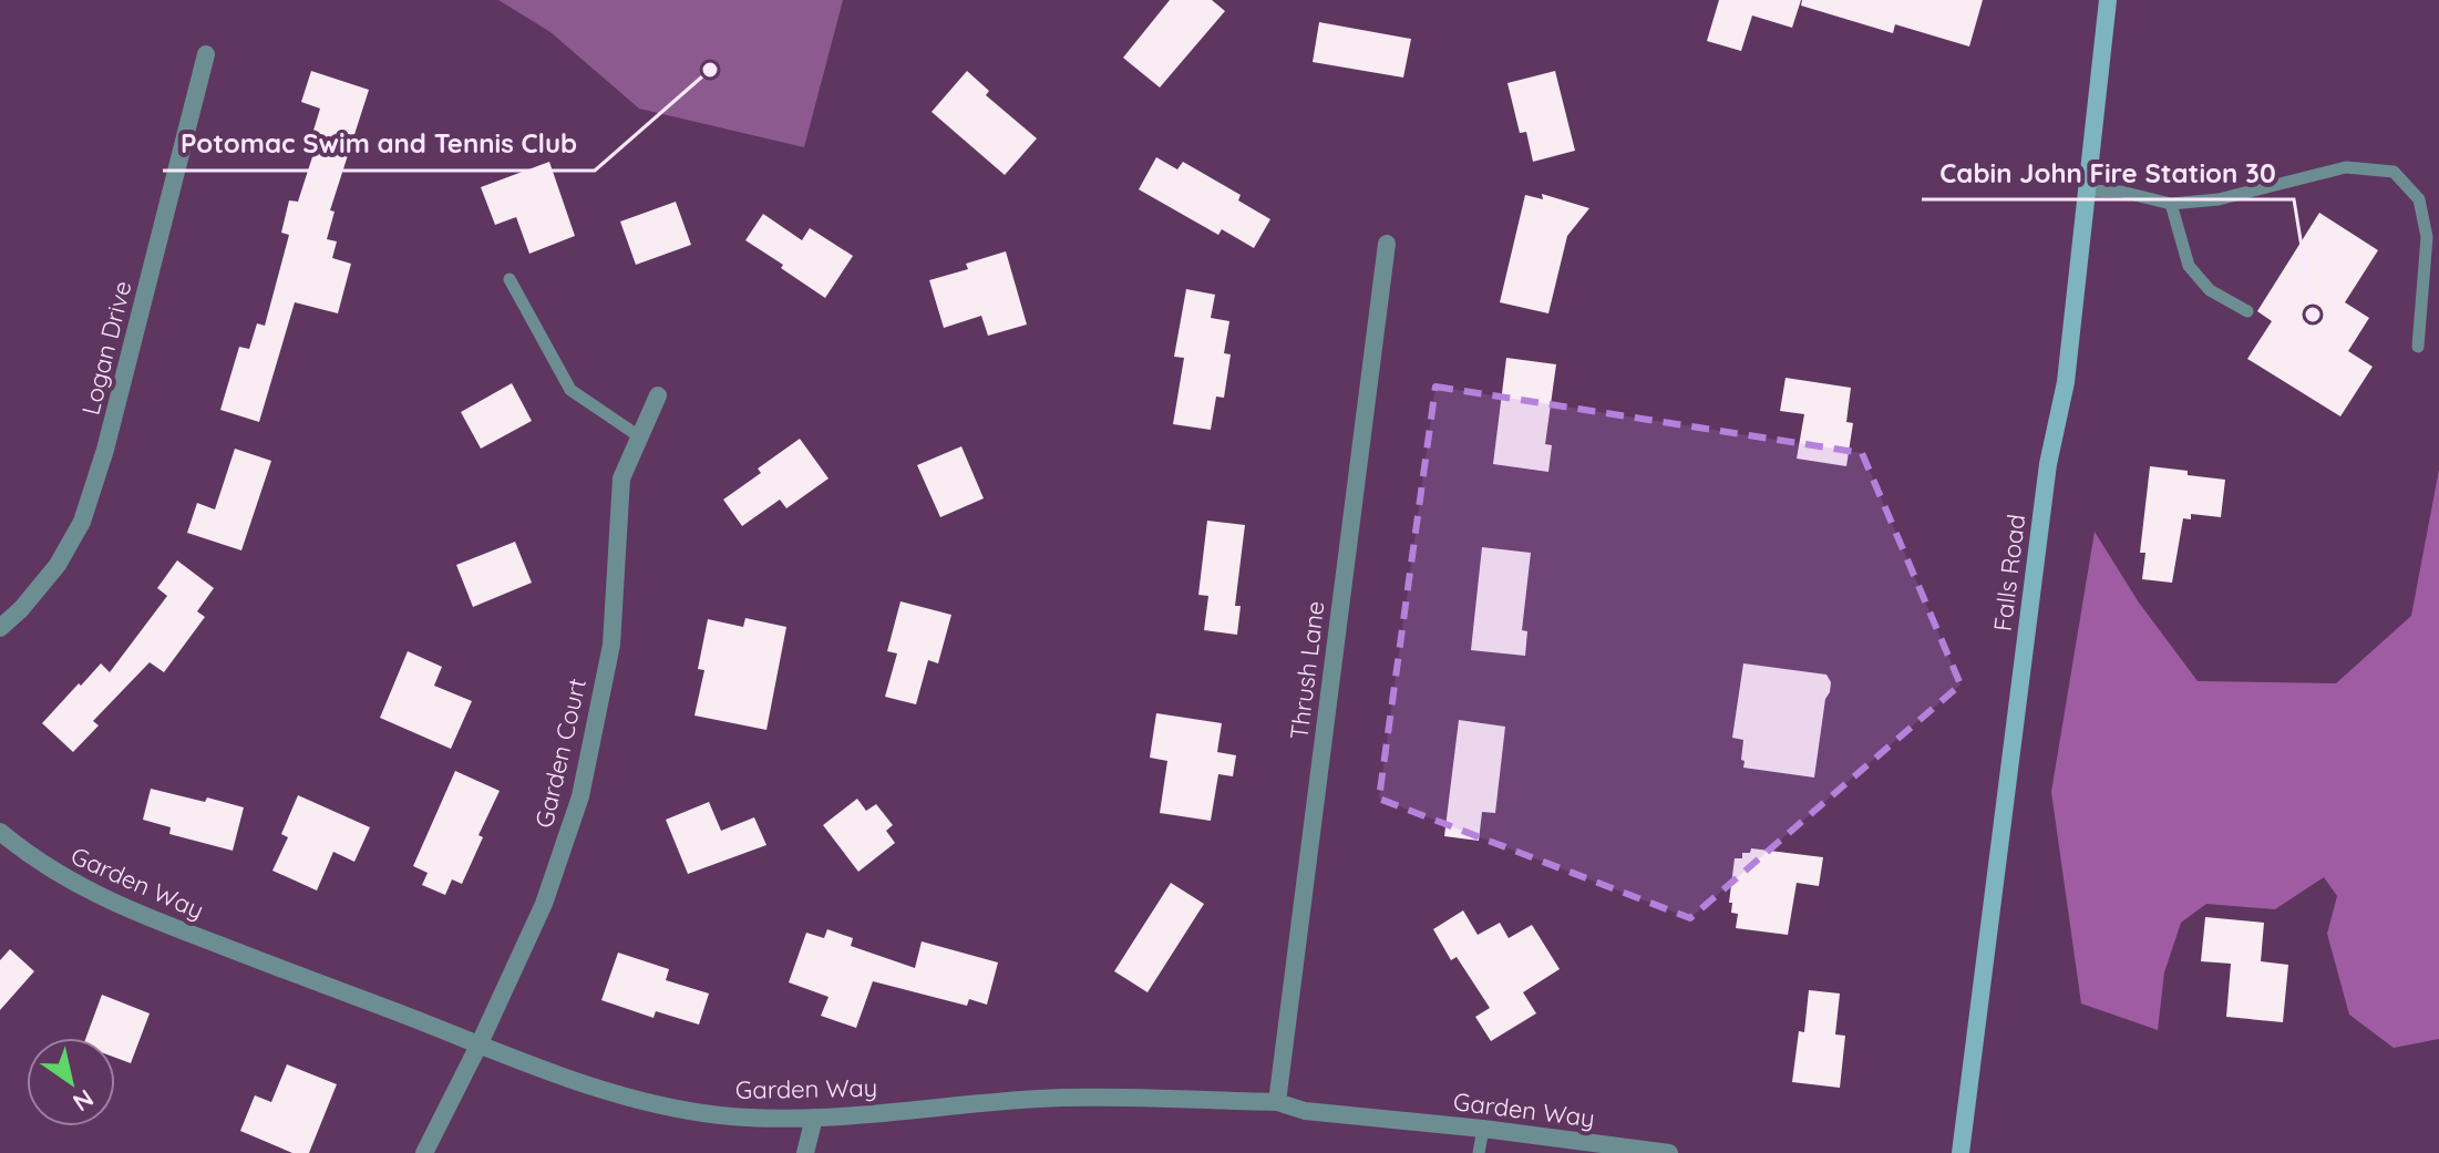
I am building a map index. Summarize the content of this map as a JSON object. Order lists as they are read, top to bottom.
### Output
{
  "streets": {
    "main road": ["Falls Road"],
    "street": [
      "Logan Drive",
      "Thrush Lane",
      "Garden Court",
      "Garden Way"
    ]
  },
  "crossings": [
    ["Thrush Lane", "Garden Way"],
    ["Garden Court", "Garden Way"]
  ],
  "places": ["Potomac Swim and Tennis Club", "Cabin John Fire Station 30"],
  "north": "bottom right"
}
